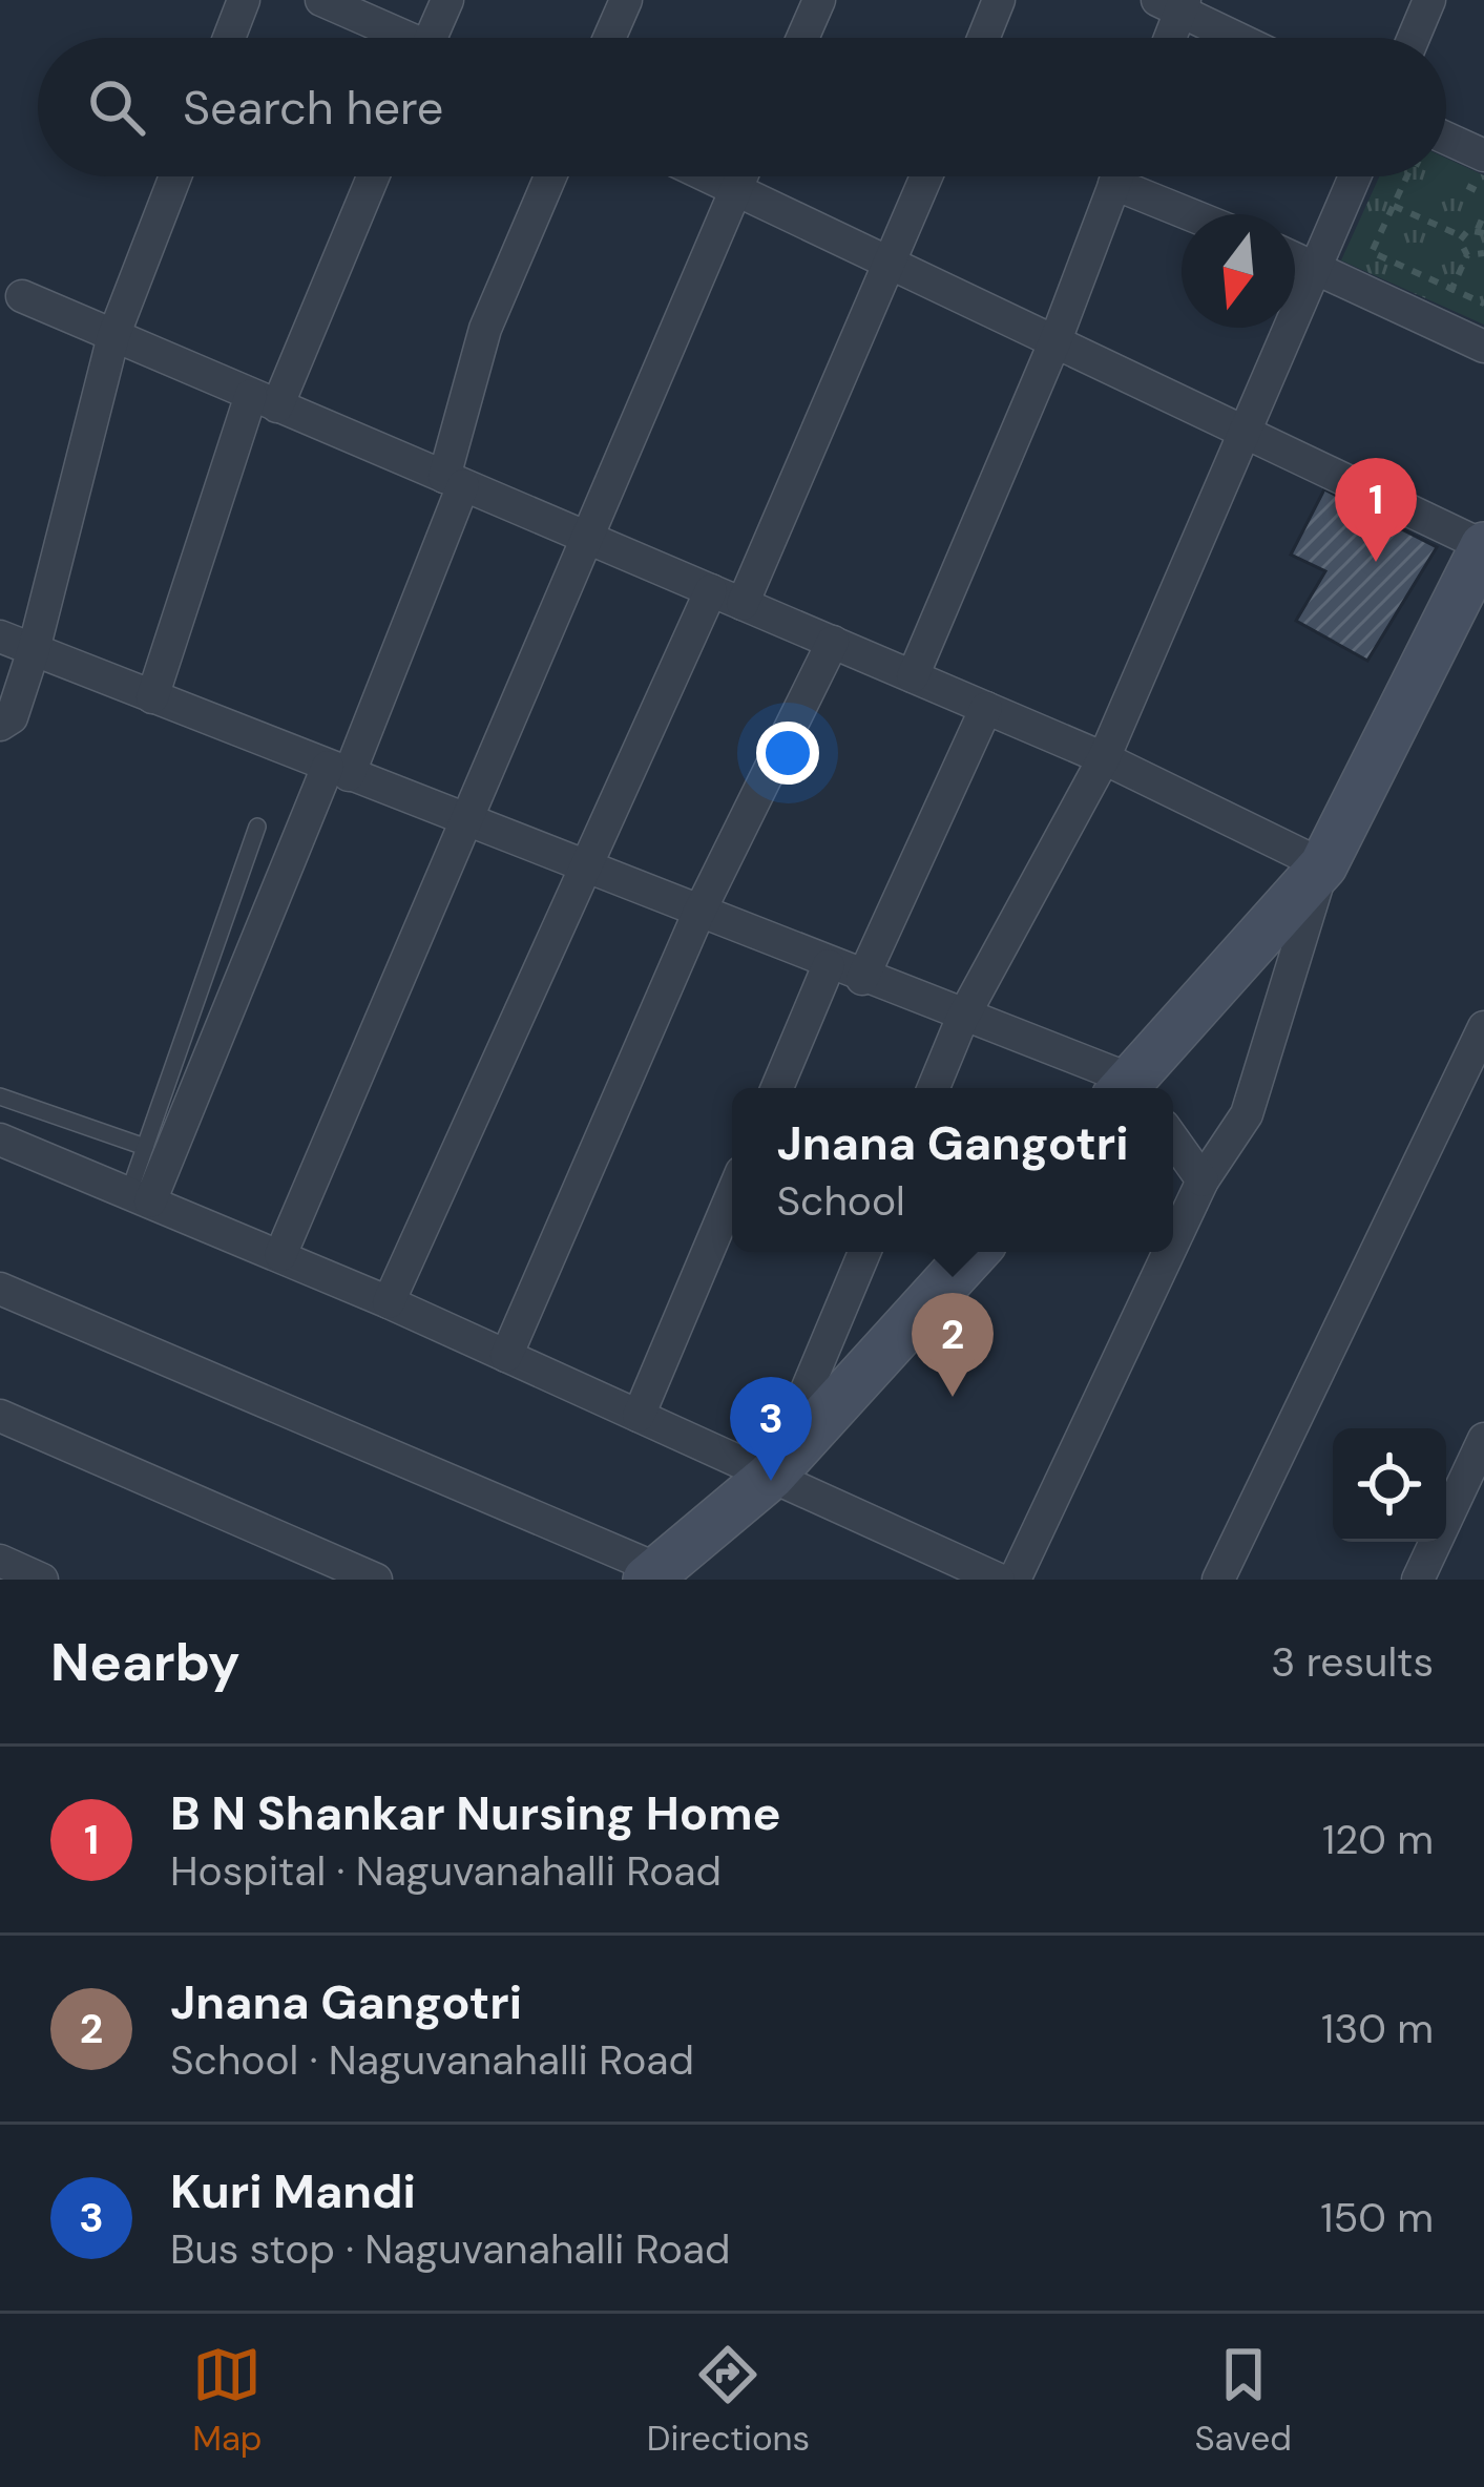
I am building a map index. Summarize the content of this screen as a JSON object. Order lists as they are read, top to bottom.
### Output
{
  "north": "bottom",
  "page": {
    "search": "Search here",
    "pins": ["1", "2", "3"],
    "popup": ["Jnana Gangotri", "School"],
    "heading": ["Nearby", "3 results"],
    "list": [
      {
        "mark": "1",
        "name": "B N Shankar Nursing Home",
        "note": "Hospital · Naguvanahalli Road",
        "value": "120 m"
      },
      {
        "mark": "2",
        "name": "Jnana Gangotri",
        "note": "School · Naguvanahalli Road",
        "value": "130 m"
      },
      {
        "mark": "3",
        "name": "Kuri Mandi",
        "note": "Bus stop · Naguvanahalli Road",
        "value": "150 m"
      }
    ],
    "nav": ["Map", "Directions", "Saved"]
  }
}
